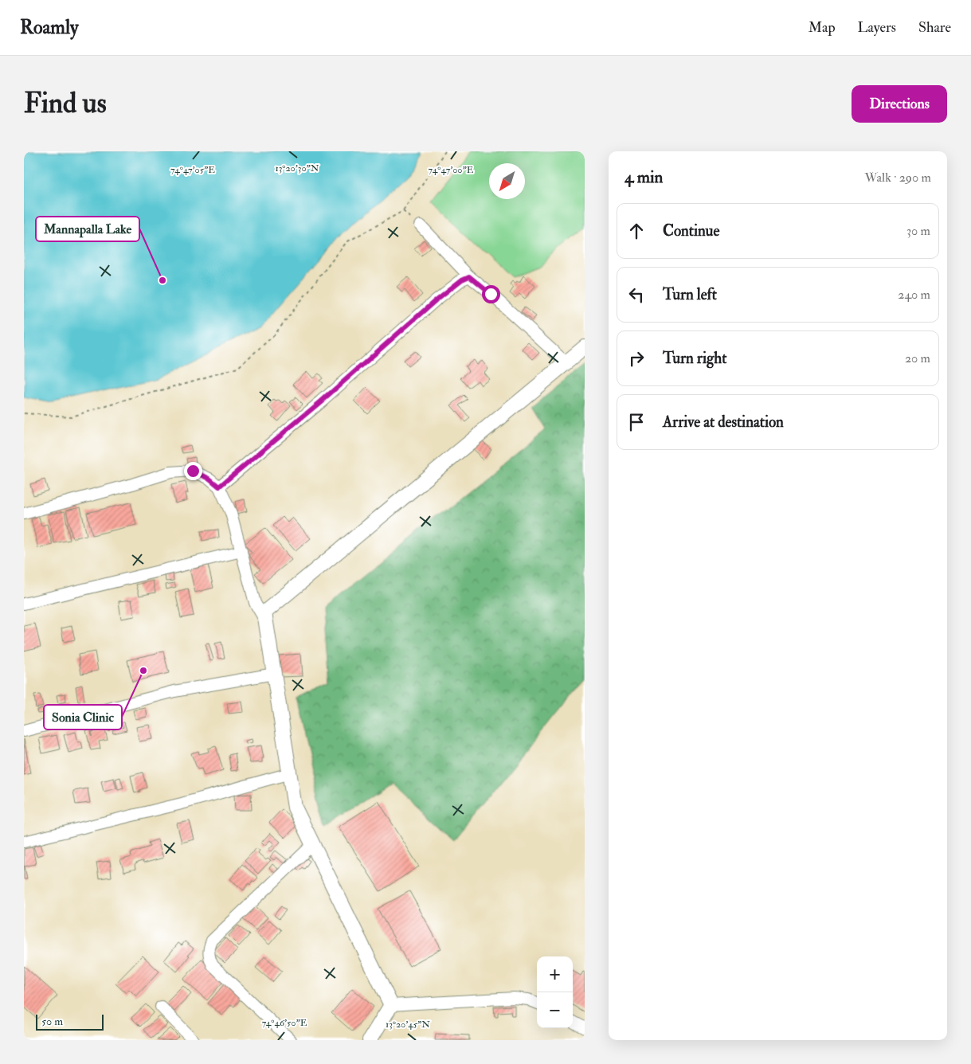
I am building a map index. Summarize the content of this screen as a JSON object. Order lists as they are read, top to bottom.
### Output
{
  "places": ["Mannapalla Lake", "Sonia Clinic"],
  "scale_bar": "50 m",
  "north": "bottom left",
  "page": {
    "header": "Roamly",
    "nav": ["Map", "Layers", "Share"],
    "buttons": "Directions",
    "title": "Find us",
    "heading": ["4 min", "Walk · 290 m"],
    "list": [
      ["Continue", "30 m"],
      ["Turn left", "240 m"],
      ["Turn right", "20 m"],
      "Arrive at destination"
    ],
    "map_buttons": ["+", "−"],
    "scale": "50 m"
  },
  "coordinates": [
    "13°20'30\"N",
    "74°47'05\"E",
    "74°47'00\"E",
    "74°46'50\"E",
    "13°20'45\"N"
  ]
}
